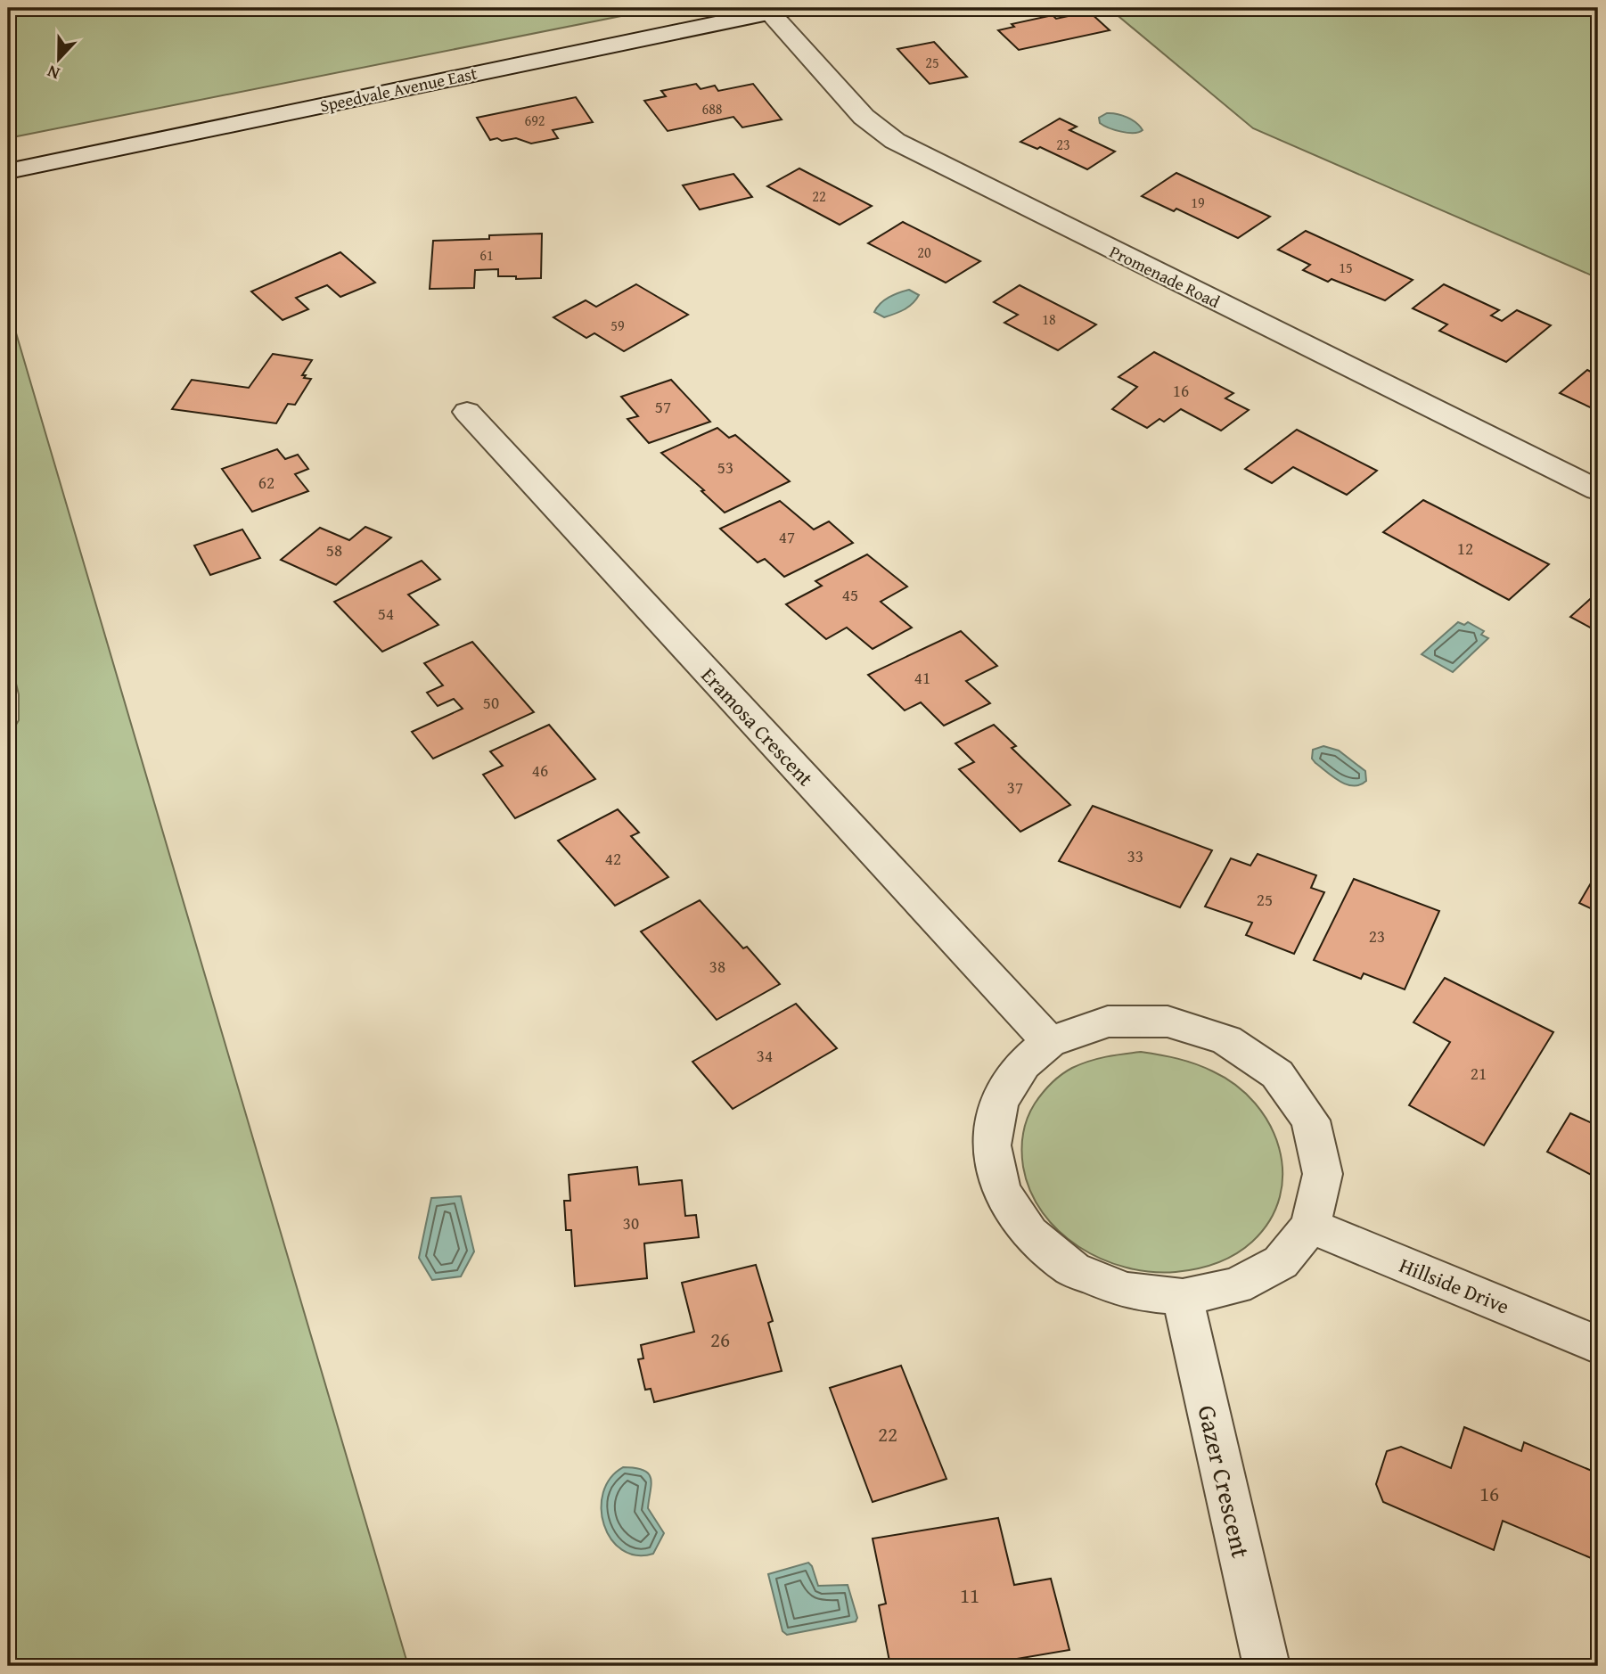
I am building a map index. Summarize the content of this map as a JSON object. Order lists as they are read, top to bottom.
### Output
{
  "streets": {
    "street": [
      "Speedvale Avenue East",
      "Promenade Road",
      "Eramosa Crescent",
      "Hillside Drive",
      "Gazer Crescent"
    ]
  },
  "crossings": [
    ["Speedvale Avenue East", "Promenade Road"]
  ],
  "house_numbers": [
    "25",
    "688",
    "692",
    "23",
    "22",
    "19",
    "20",
    "61",
    "15",
    "18",
    "59",
    "16",
    "57",
    "53",
    "62",
    "47",
    "12",
    "58",
    "45",
    "54",
    "41",
    "50",
    "46",
    "37",
    "33",
    "42",
    "25",
    "23",
    "38",
    "34",
    "21",
    "30",
    "26",
    "22",
    "16",
    "11"
  ],
  "north": "bottom"
}
